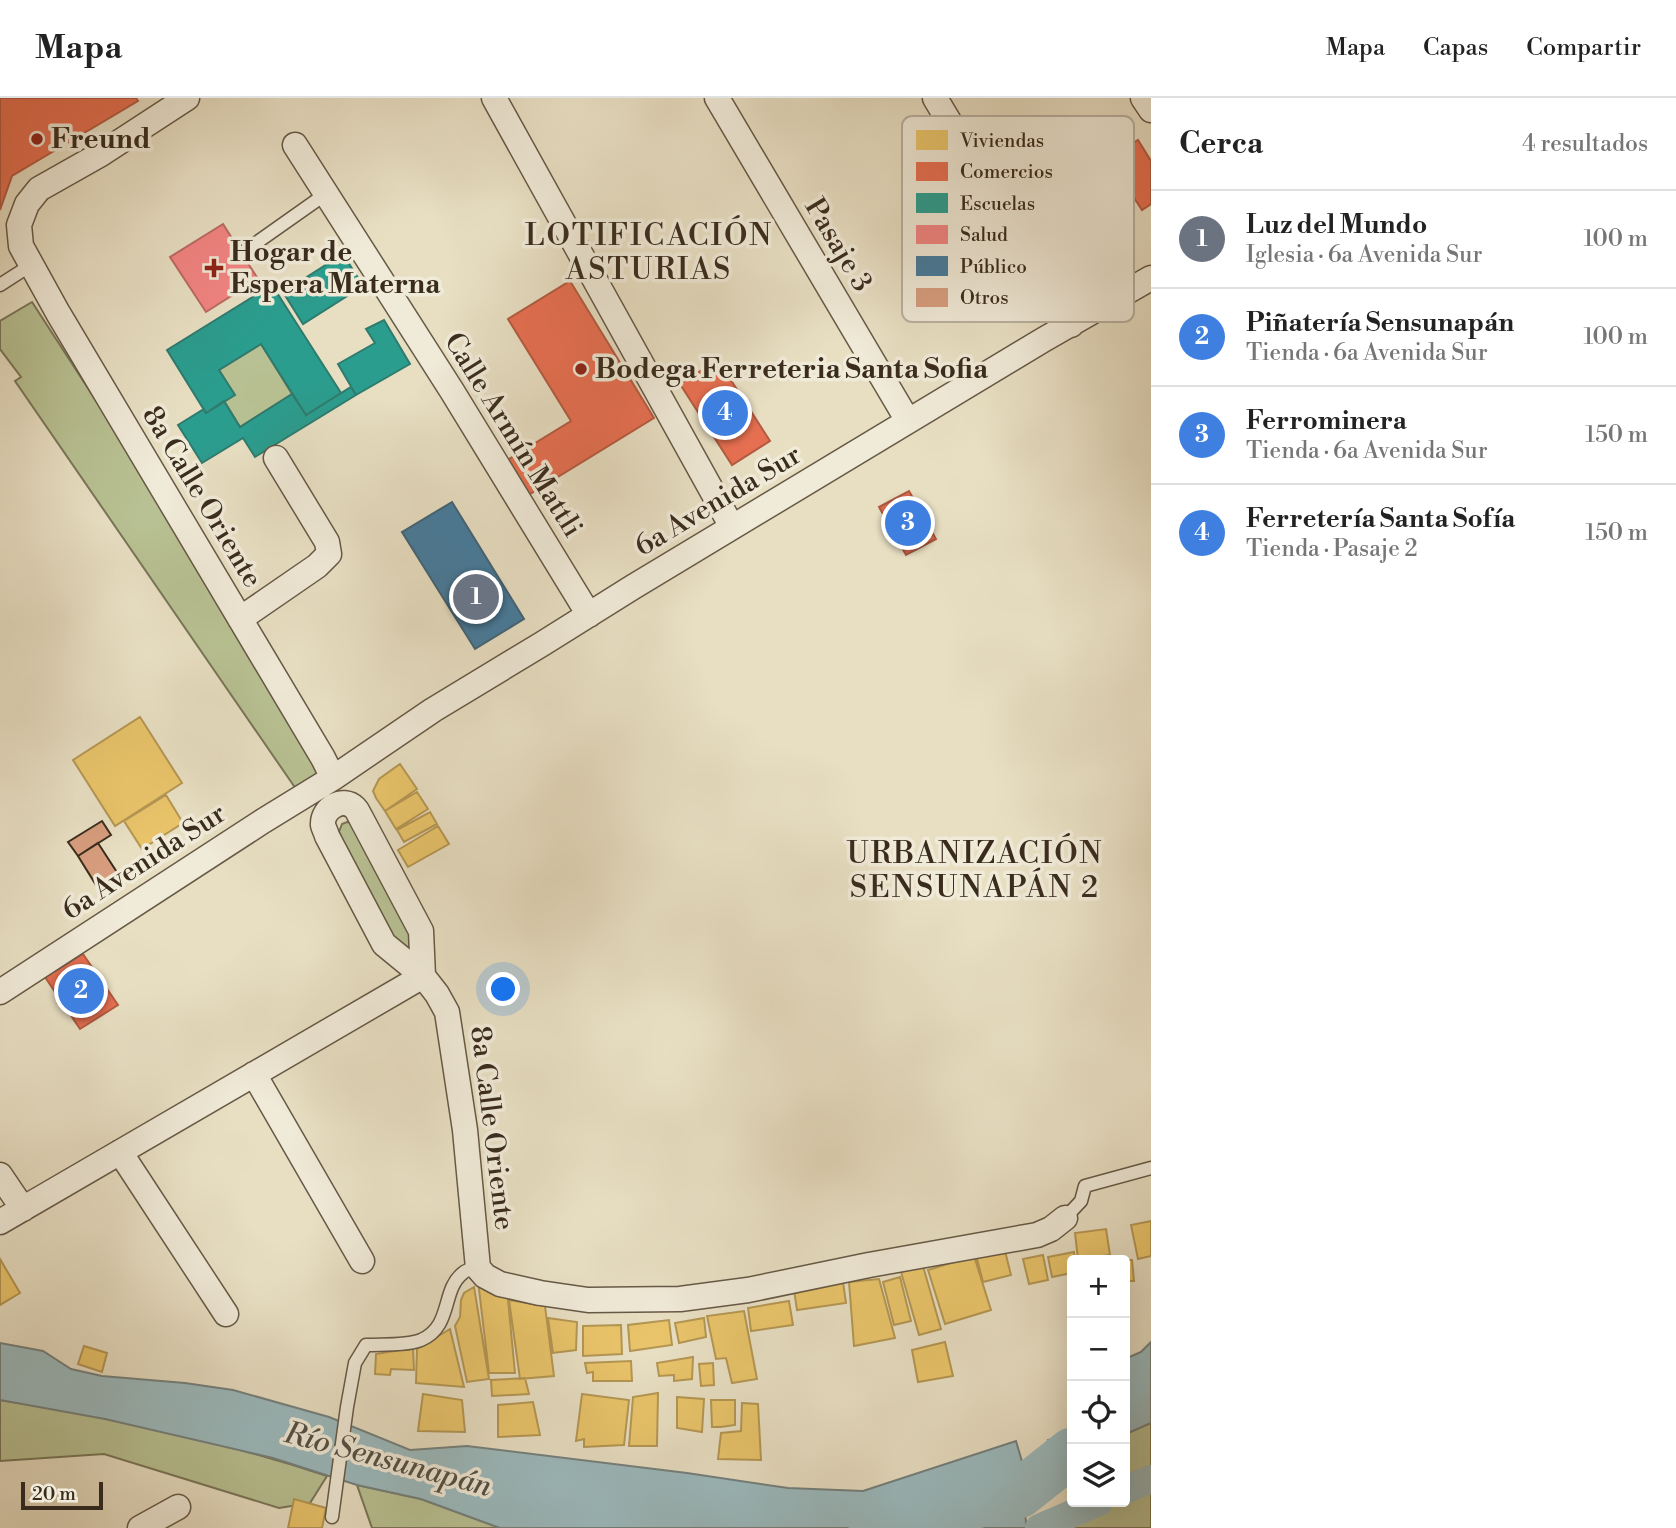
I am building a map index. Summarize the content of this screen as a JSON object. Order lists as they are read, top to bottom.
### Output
{
  "streets": {
    "street": [
      "Pasaje 3",
      "Calle Armín Mattli",
      "8a Calle Oriente",
      "6a Avenida Sur"
    ]
  },
  "crossings": [
    ["Pasaje 3", "6a Avenida Sur"],
    ["Calle Armín Mattli", "6a Avenida Sur"],
    ["8a Calle Oriente", "6a Avenida Sur"]
  ],
  "districts": ["LOTIFICACIÓN ASTURIAS", "URBANIZACIÓN SENSUNAPÁN 2"],
  "water": ["Río Sensunapán"],
  "places": {
    "other": ["Freund", "Bodega Ferreteria Santa Sofia"],
    "health": ["Hogar de Espera Materna"]
  },
  "legend": [
    "Viviendas",
    "Comercios",
    "Escuelas",
    "Salud",
    "Público",
    "Otros"
  ],
  "scale_bar": "20 m",
  "page": {
    "header": "Mapa",
    "nav": ["Mapa", "Capas", "Compartir"],
    "heading": ["Cerca", "4 resultados"],
    "list": [
      {
        "mark": "1",
        "name": "Luz del Mundo",
        "note": "Iglesia · 6a Avenida Sur",
        "value": "100 m"
      },
      {
        "mark": "2",
        "name": "Piñatería Sensunapán",
        "note": "Tienda · 6a Avenida Sur",
        "value": "100 m"
      },
      {
        "mark": "3",
        "name": "Ferrominera",
        "note": "Tienda · 6a Avenida Sur",
        "value": "150 m"
      },
      {
        "mark": "4",
        "name": "Ferretería Santa Sofía",
        "note": "Tienda · Pasaje 2",
        "value": "150 m"
      }
    ],
    "pins": [
      "4",
      "3",
      "1",
      "2"
    ],
    "map_buttons": ["+", "−"],
    "scale": "20 m"
  }
}
